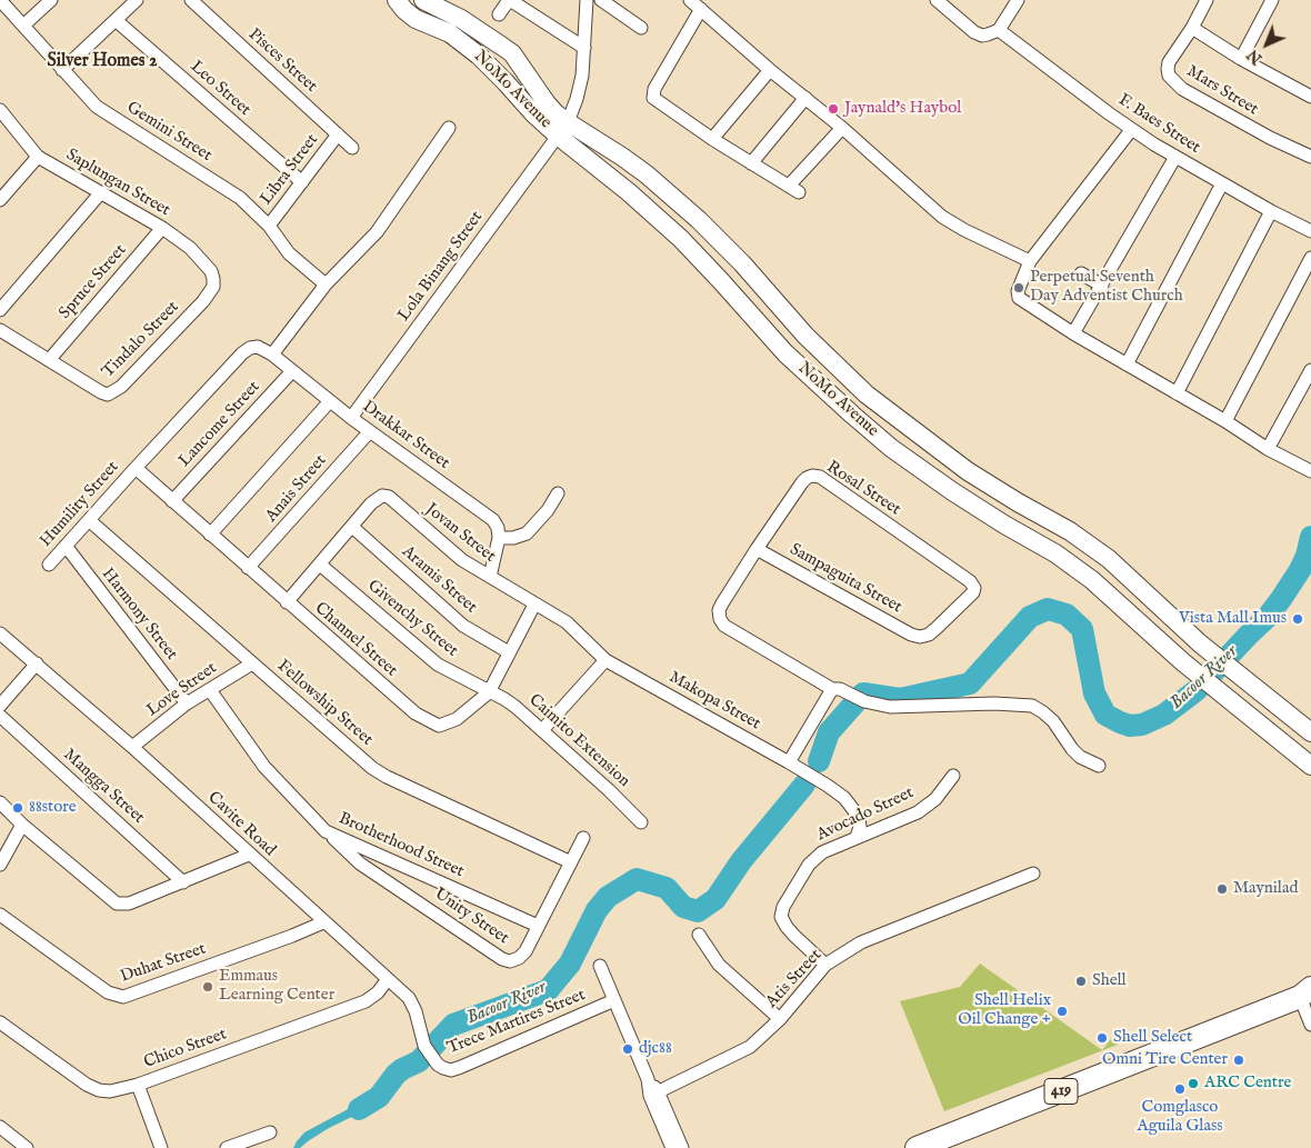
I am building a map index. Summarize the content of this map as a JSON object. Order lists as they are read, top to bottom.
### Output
{
  "streets": {
    "highway": ["419"],
    "main road": ["NoMo Avenue"],
    "street": [
      "Pisces Street",
      "Leo Street",
      "Mars Street",
      "F. Baes Street",
      "Gemini Street",
      "Libra Street",
      "Saplungan Street",
      "Lola Binang Street",
      "Spruce Street",
      "Tindalo Street",
      "Lancome Street",
      "Drakkar Street",
      "Anais Street",
      "Rosal Street",
      "Humility Street",
      "Jovan Street",
      "Sampaguita Street",
      "Aramis Street",
      "Harmony Street",
      "Givenchy Street",
      "Channel Street",
      "Love Street",
      "Makopa Street",
      "Fellowship Street",
      "Caimito Extension",
      "Mangga Street",
      "Avocado Street",
      "Cavite Road",
      "Brotherhood Street",
      "Unity Street",
      "Duhat Street",
      "Atis Street",
      "Trece Martires Street",
      "Chico Street"
    ]
  },
  "crossings": [
    ["Pisces Street", "Libra Street"],
    ["Leo Street", "Libra Street"],
    ["NoMo Avenue", "Lola Binang Street"],
    ["Gemini Street", "Libra Street"],
    ["Saplungan Street", "Spruce Street"],
    ["Saplungan Street", "Tindalo Street"],
    ["Lola Binang Street", "Drakkar Street"],
    ["Spruce Street", "Tindalo Street"],
    ["Lancome Street", "Drakkar Street"],
    ["Lancome Street", "Humility Street"],
    ["Lancome Street", "Channel Street"],
    ["Drakkar Street", "Anais Street"],
    ["Anais Street", "Channel Street"],
    ["Rosal Street", "Sampaguita Street"],
    ["Humility Street", "Harmony Street"],
    ["Humility Street", "Channel Street"],
    ["Humility Street", "Fellowship Street"],
    ["Jovan Street", "Aramis Street"],
    ["Jovan Street", "Channel Street"],
    ["Jovan Street", "Makopa Street"],
    ["Aramis Street", "Channel Street"],
    ["Harmony Street", "Love Street"],
    ["Givenchy Street", "Channel Street"],
    ["Givenchy Street", "Caimito Extension"],
    ["Channel Street", "Makopa Street"],
    ["Channel Street", "Caimito Extension"],
    ["Love Street", "Fellowship Street"],
    ["Love Street", "Cavite Road"],
    ["Love Street", "Brotherhood Street"],
    ["Makopa Street", "Avocado Street"],
    ["Fellowship Street", "Unity Street"],
    ["Avocado Street", "Atis Street"],
    ["Cavite Road", "Duhat Street"],
    ["Cavite Road", "Trece Martires Street"],
    ["Cavite Road", "Chico Street"],
    ["Brotherhood Street", "Unity Street"]
  ],
  "districts": ["Silver Homes 2"],
  "water": ["Bacoor River"],
  "places": [
    "Jaynald's Haybol",
    "Perpetual Seventh Day Adventist Church",
    "Vista Mall Imus",
    "88store",
    "Maynilad",
    "Shell",
    "Emmaus Learning Center",
    "Shell Helix Oil Change +",
    "Shell Select",
    "djc88",
    "Omni Tire Center",
    "ARC Centre",
    "Comglasco Aguila Glass"
  ],
  "north": "bottom left"
}
